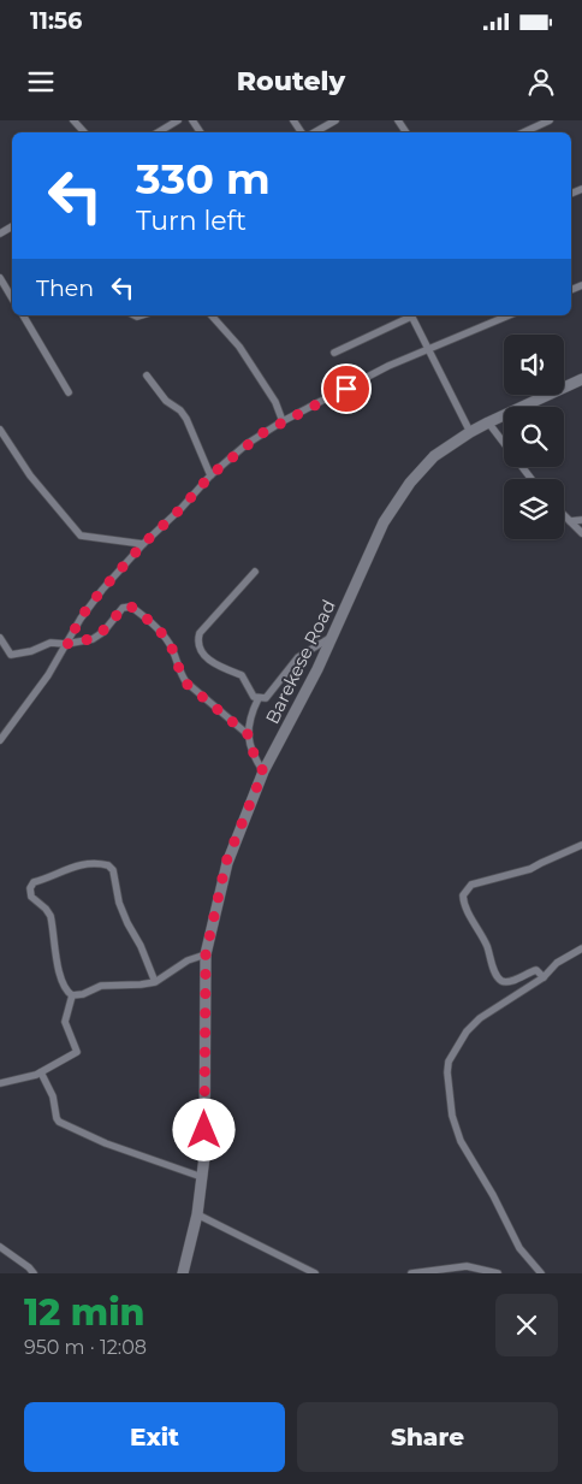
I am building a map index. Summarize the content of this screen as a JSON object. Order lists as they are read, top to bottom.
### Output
{
  "streets": {
    "main road": ["Barekese Road"]
  },
  "page": {
    "status": "11:56",
    "header": "Routely",
    "turn": ["330 m", "Turn left"],
    "then": "Then",
    "heading": ["12 min", "950 m · 12:08"],
    "buttons": ["Exit", "Share"]
  }
}
